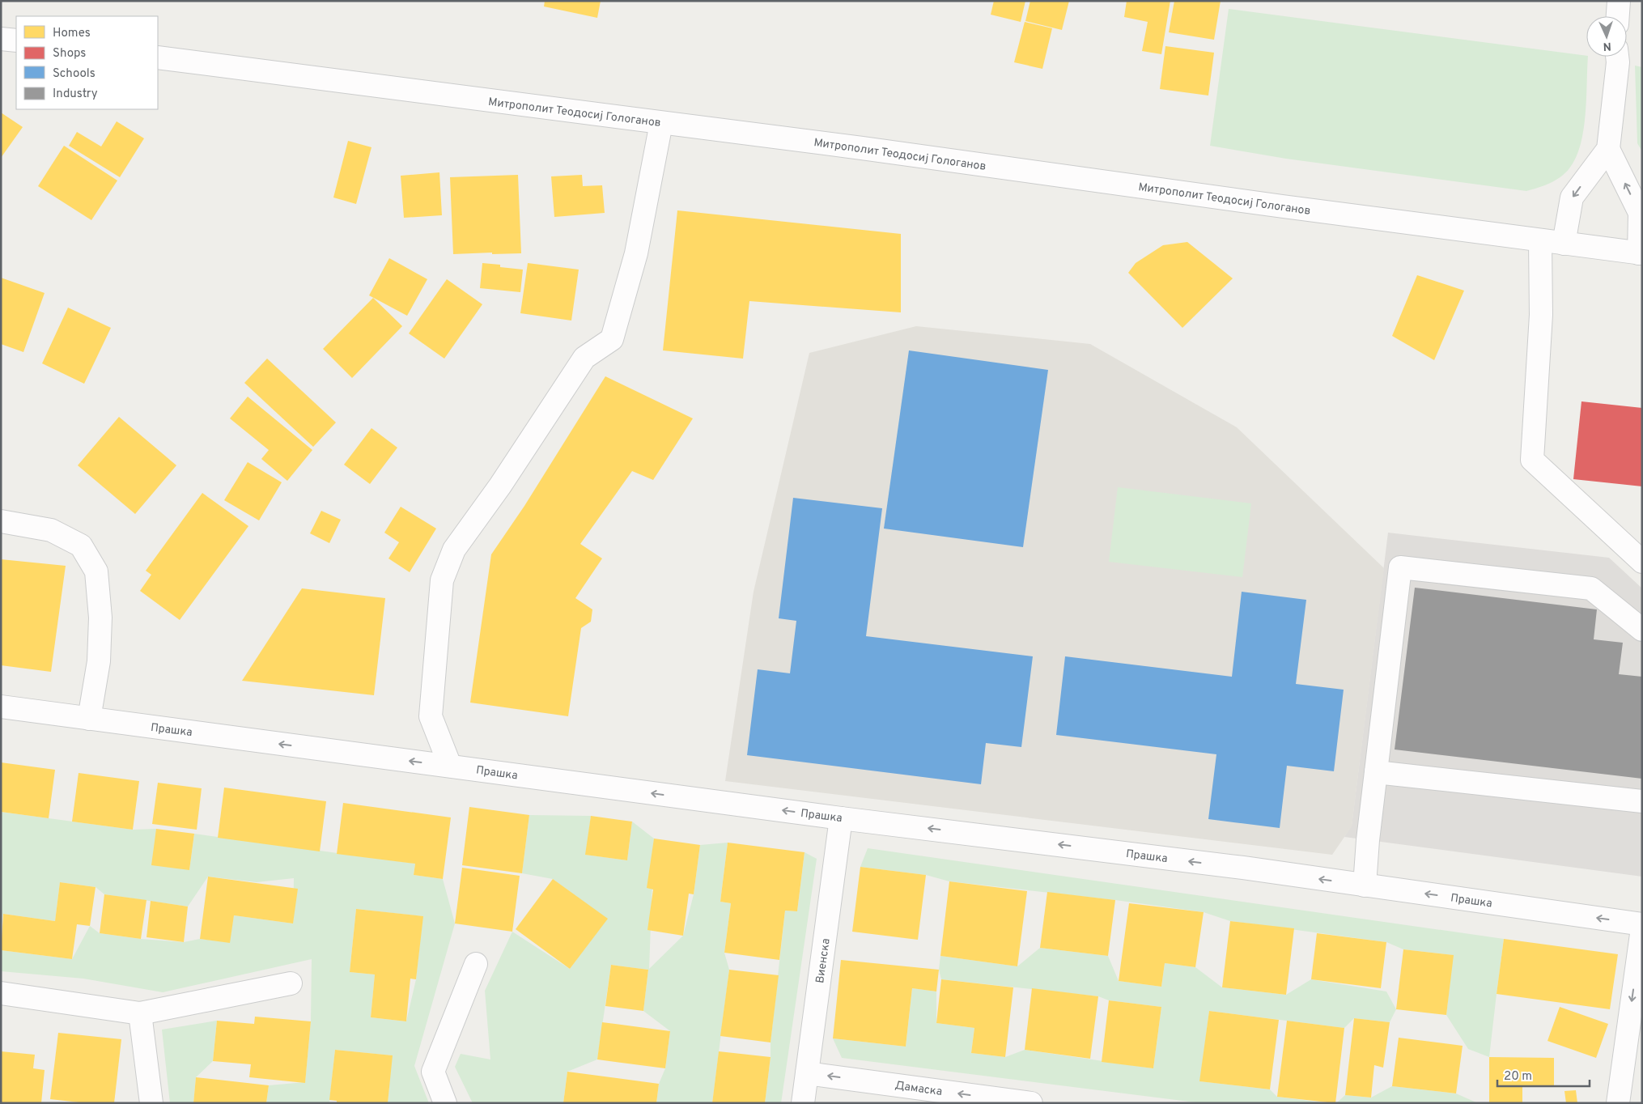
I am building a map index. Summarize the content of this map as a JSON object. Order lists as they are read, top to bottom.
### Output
{
  "streets": {
    "street": [
      "Митрополит Теодосиј Гологанов",
      "Прашка",
      "Виенска",
      "Дамаска"
    ]
  },
  "crossings": [
    ["Прашка", "Виенска"],
    ["Виенска", "Дамаска"]
  ],
  "one_way": ["Прашка", "Дамаска"],
  "legend": [
    "Homes",
    "Shops",
    "Schools",
    "Industry"
  ],
  "scale_bar": "20 m",
  "north": "bottom"
}
